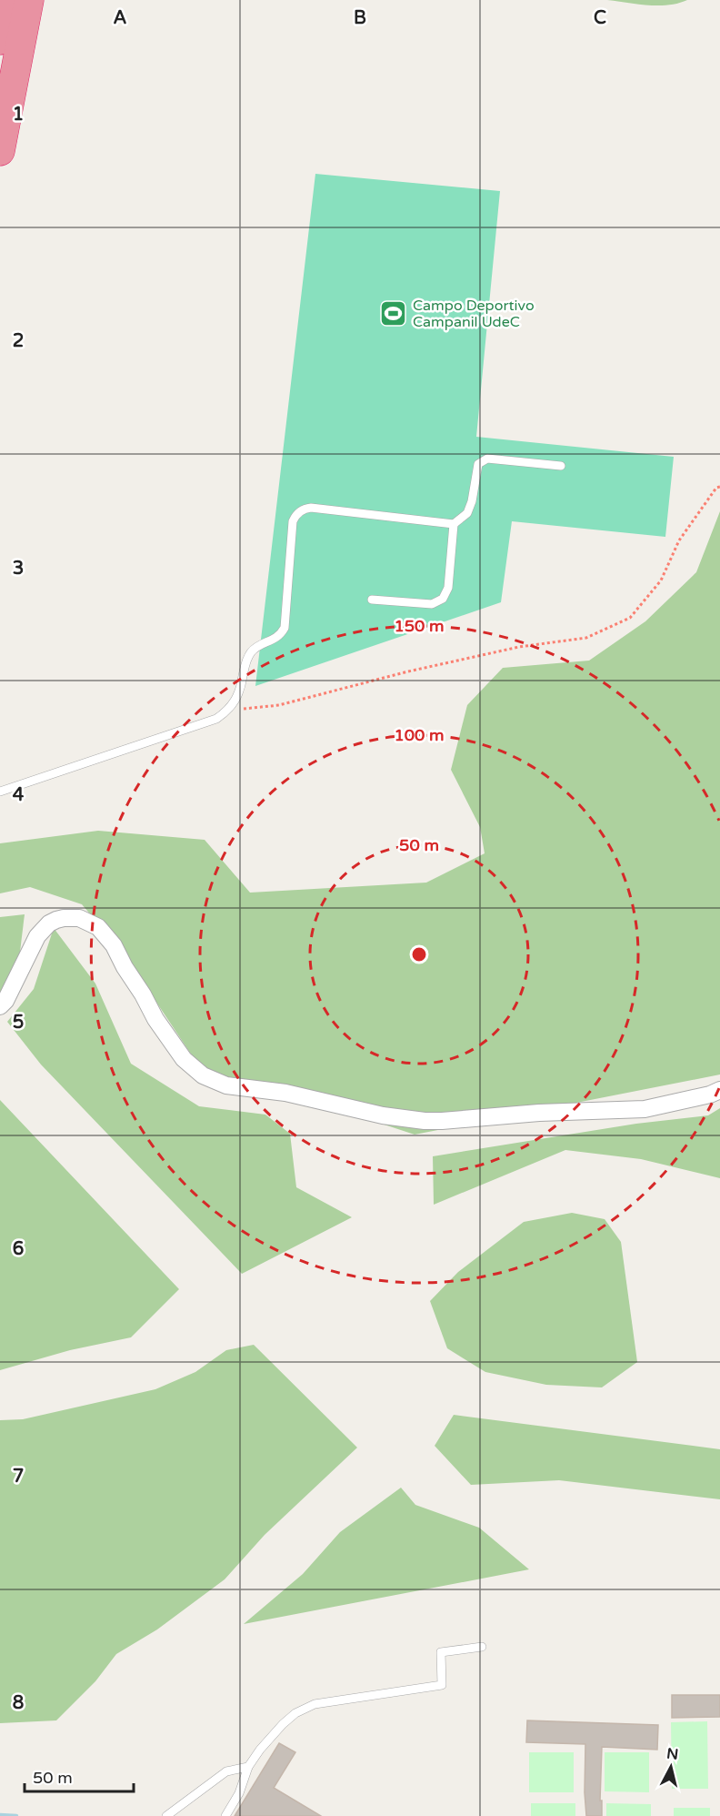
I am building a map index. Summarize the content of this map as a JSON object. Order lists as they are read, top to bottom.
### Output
{
  "places": {
    "sports": ["Campo Deportivo Campanil UdeC"]
  },
  "scale_bar": "50 m",
  "north": "top",
  "grid": {
    "columns": ["A", "B", "C"],
    "rows": [
      "1",
      "2",
      "3",
      "4",
      "5",
      "6",
      "7",
      "8"
    ]
  },
  "rings": ["150 m", "100 m", "50 m"]
}
